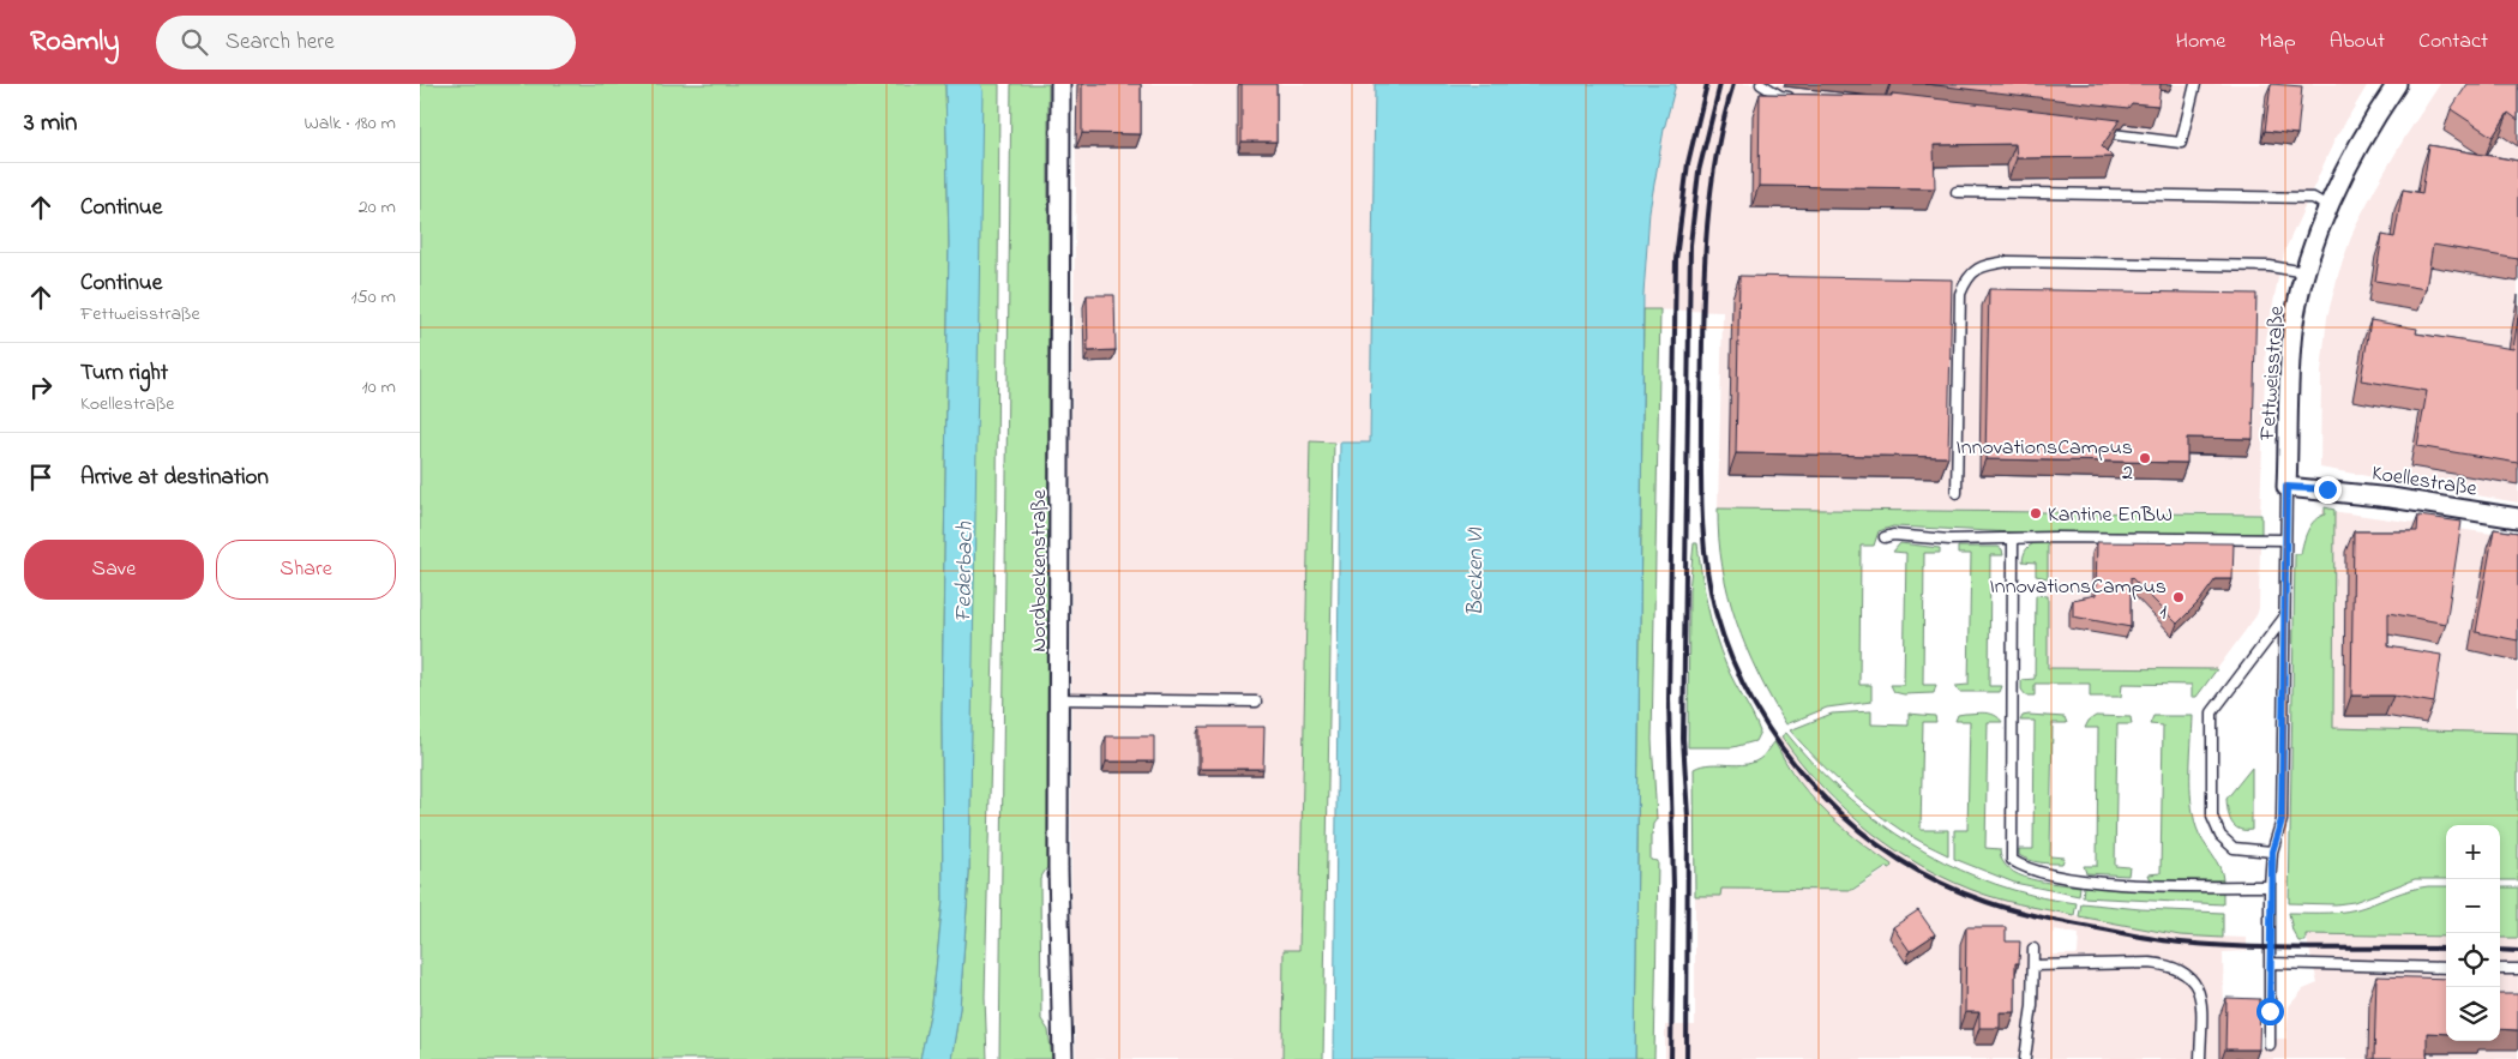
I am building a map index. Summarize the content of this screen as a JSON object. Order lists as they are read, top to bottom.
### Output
{
  "streets": {
    "street": ["Fettweisstraße", "Koellestraße", "Nordbeckenstraße"]
  },
  "crossings": [
    ["Fettweisstraße", "Koellestraße"]
  ],
  "water": ["Federbach", "Becken VI"],
  "places": ["InnovationsCampus 2", "Kantine EnBW", "InnovationsCampus 1"],
  "page": {
    "header": "Roamly",
    "search": "Search here",
    "nav": [
      "Home",
      "Map",
      "About",
      "Contact"
    ],
    "heading": ["3 min", "Walk · 180 m"],
    "list": [
      ["Continue", "20 m"],
      ["Continue", "Fettweisstraße", "150 m"],
      ["Turn right", "Koellestraße", "10 m"],
      "Arrive at destination"
    ],
    "buttons": ["Save", "Share"],
    "map_buttons": ["+", "−"]
  }
}
